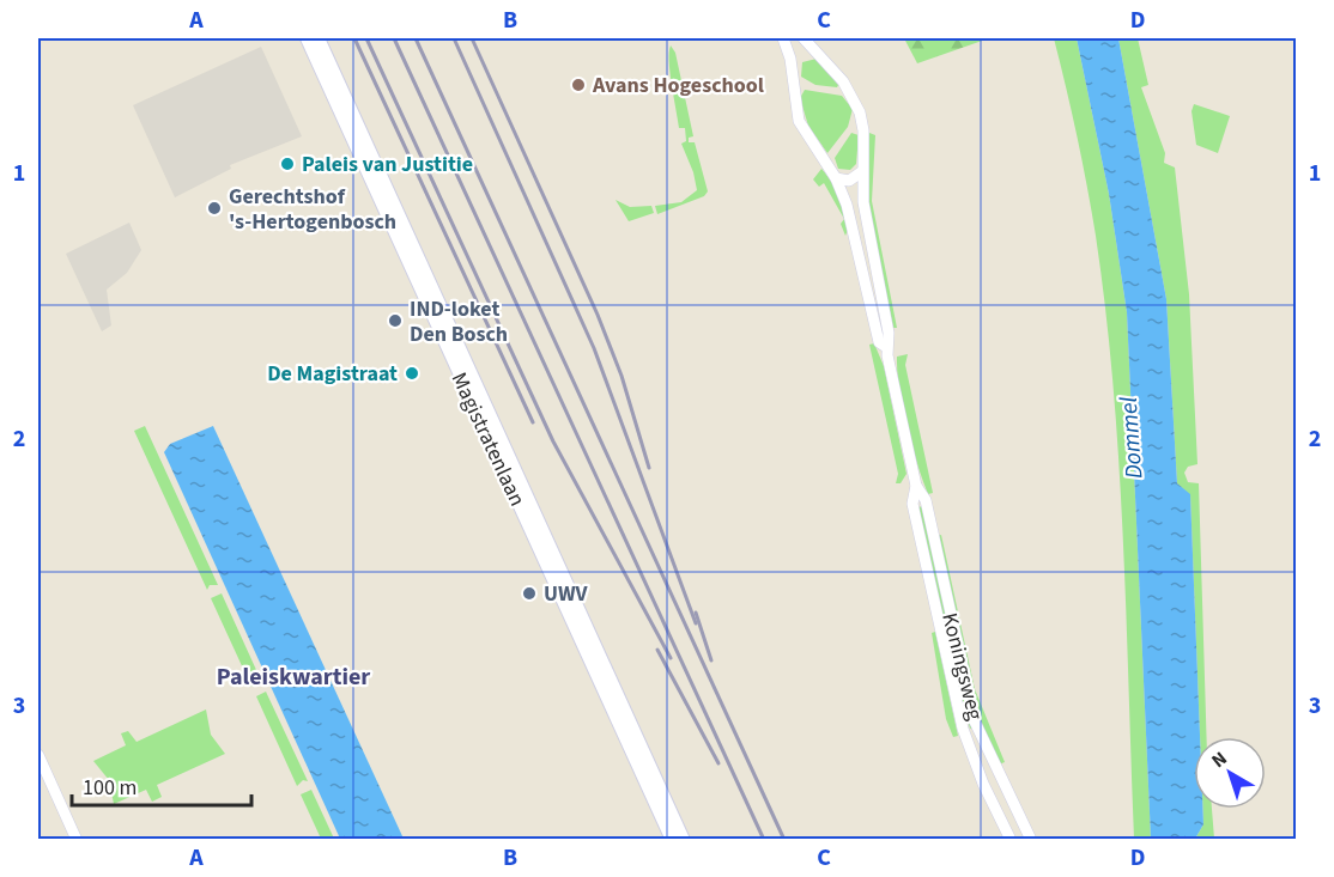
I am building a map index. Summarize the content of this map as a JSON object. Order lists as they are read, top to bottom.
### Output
{
  "streets": {
    "main road": ["Magistratenlaan"],
    "street": ["Koningsweg"]
  },
  "districts": ["Paleiskwartier"],
  "water": ["Dommel"],
  "places": [
    "Avans Hogeschool",
    "Paleis van Justitie",
    "Gerechtshof 's-Hertogenbosch",
    "IND-loket Den Bosch",
    "De Magistraat",
    "UWV"
  ],
  "scale_bar": "100 m",
  "north": "top left",
  "grid": {
    "columns": [
      "A",
      "B",
      "C",
      "D"
    ],
    "rows": ["1", "2", "3"]
  }
}
